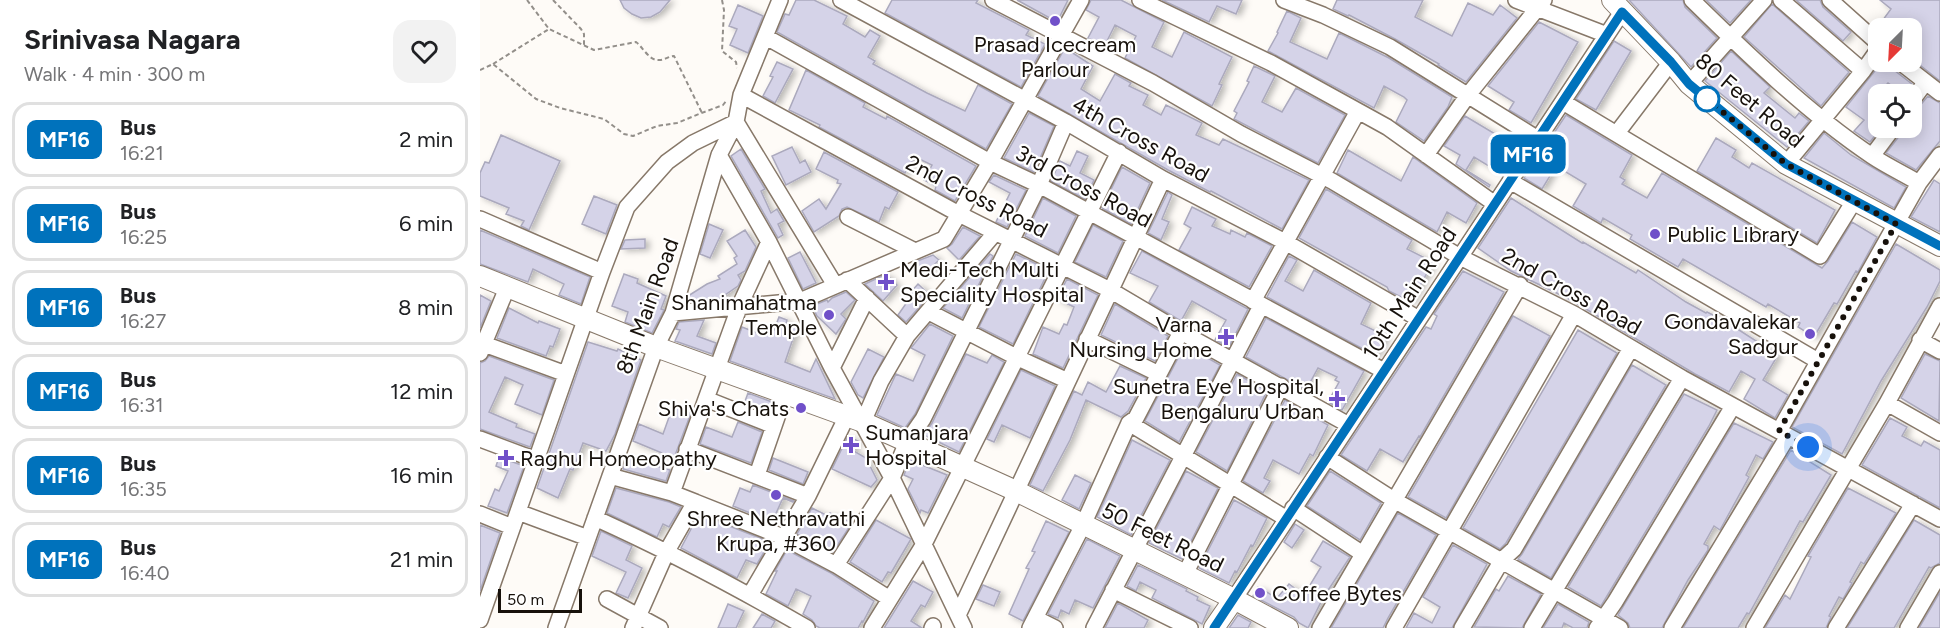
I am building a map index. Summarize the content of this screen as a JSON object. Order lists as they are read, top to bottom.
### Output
{
  "streets": {
    "main road": ["80 Feet Road", "50 Feet Road"],
    "street": [
      "4th Cross Road",
      "3rd Cross Road",
      "2nd Cross Road",
      "10th Main Road",
      "8th Main Road"
    ]
  },
  "crossings": [
    ["80 Feet Road", "10th Main Road"],
    ["4th Cross Road", "10th Main Road"],
    ["3rd Cross Road", "10th Main Road"],
    ["3rd Cross Road", "8th Main Road"],
    ["2nd Cross Road", "10th Main Road"],
    ["2nd Cross Road", "8th Main Road"],
    ["10th Main Road", "50 Feet Road"],
    ["8th Main Road", "50 Feet Road"]
  ],
  "places": {
    "other": [
      "Prasad Icecream Parlour",
      "Public Library",
      "Shanimahatma Temple",
      "Gondavalekar Sadgur",
      "Shiva's Chats",
      "Shree Nethravathi Krupa, #360",
      "Coffee Bytes"
    ],
    "health": [
      "Medi-Tech Multi Speciality Hospital",
      "Varna Nursing Home",
      "Sunetra Eye Hospital, Bengaluru Urban",
      "Sumanjara Hospital",
      "Raghu Homeopathy"
    ]
  },
  "lines": ["bus line MF16"],
  "scale_bar": "50 m",
  "north": "bottom left",
  "page": {
    "heading": ["Srinivasa Nagara", "Walk · 4 min · 300 m"],
    "on_map": "MF16",
    "list": [
      {
        "mark": "MF16",
        "name": "Bus",
        "note": "16:21",
        "value": "2 min"
      },
      {
        "mark": "MF16",
        "name": "Bus",
        "note": "16:25",
        "value": "6 min"
      },
      {
        "mark": "MF16",
        "name": "Bus",
        "note": "16:27",
        "value": "8 min"
      },
      {
        "mark": "MF16",
        "name": "Bus",
        "note": "16:31",
        "value": "12 min"
      },
      {
        "mark": "MF16",
        "name": "Bus",
        "note": "16:35",
        "value": "16 min"
      },
      {
        "mark": "MF16",
        "name": "Bus",
        "note": "16:40",
        "value": "21 min"
      }
    ],
    "scale": "50 m"
  }
}
